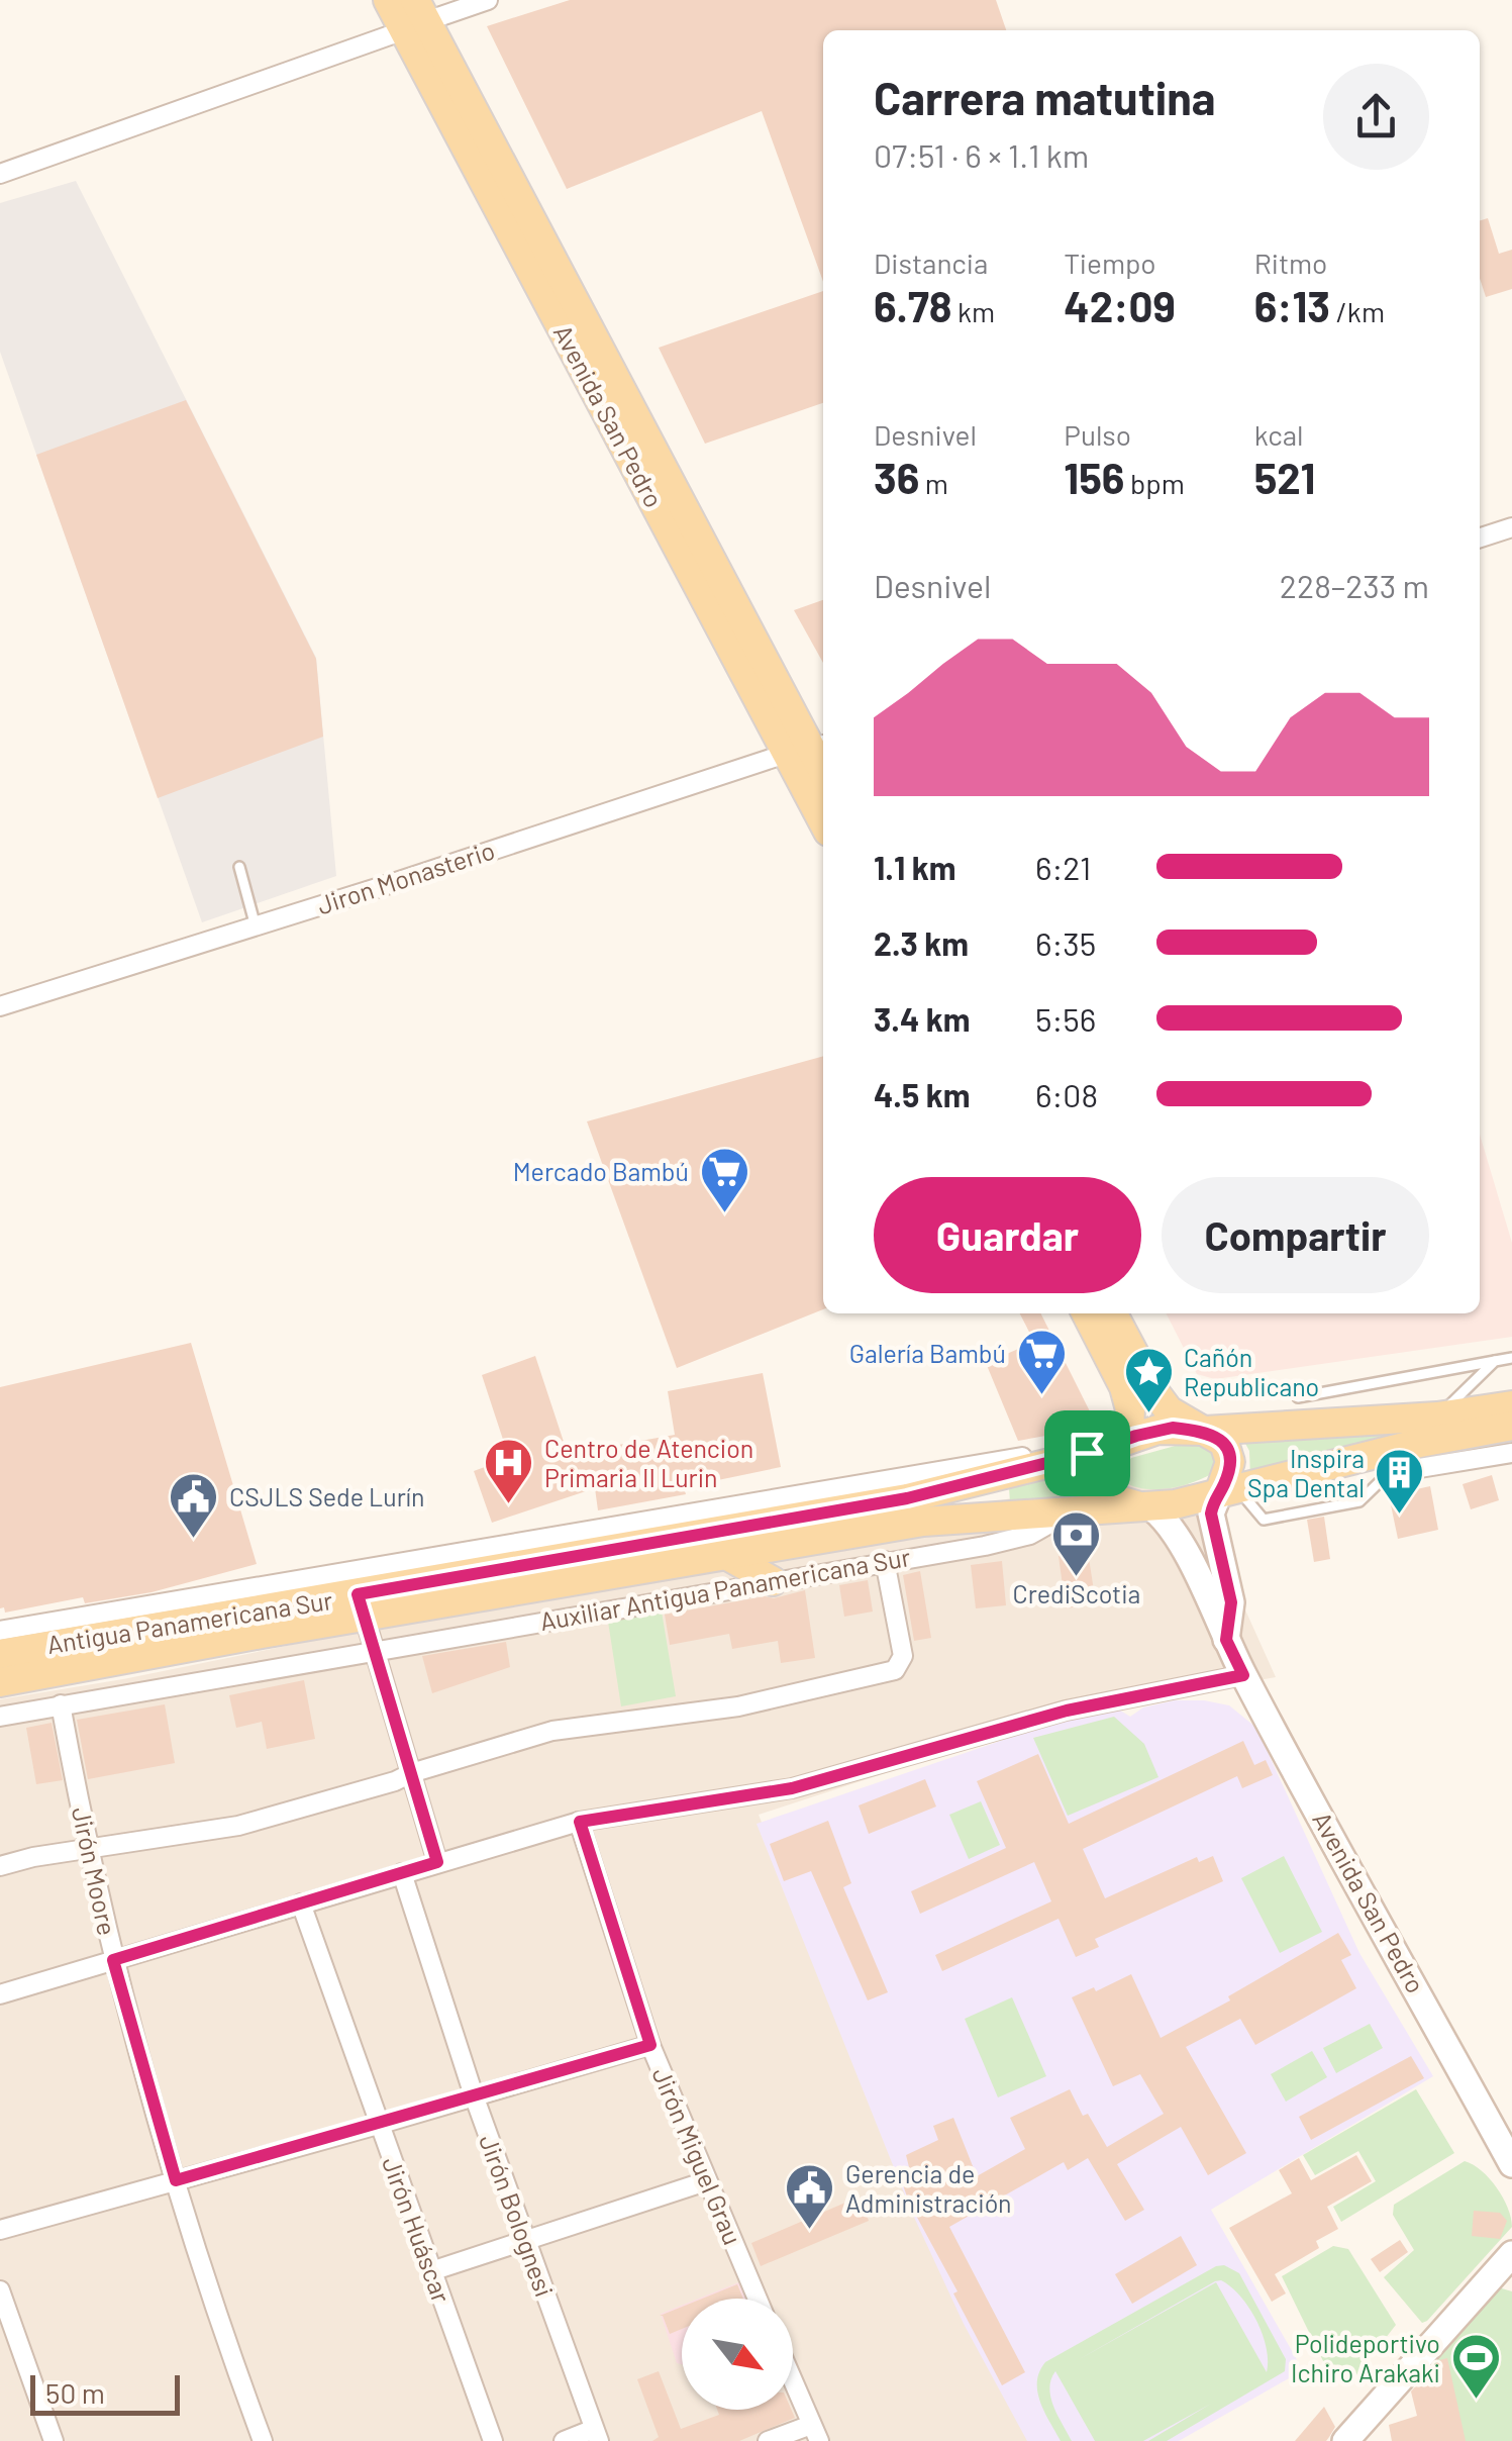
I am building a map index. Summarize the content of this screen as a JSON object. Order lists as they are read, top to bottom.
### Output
{
  "streets": {
    "main road": ["Avenida San Pedro", "Antigua Panamericana Sur"],
    "street": [
      "Jiron Monasterio",
      "Auxiliar Antigua Panamericana Sur",
      "Jirón Moore",
      "Jirón Miguel Grau",
      "Jirón Bolognesi",
      "Jirón Huáscar"
    ]
  },
  "crossings": [
    ["Avenida San Pedro", "Jiron Monasterio"],
    ["Avenida San Pedro", "Antigua Panamericana Sur"],
    ["Auxiliar Antigua Panamericana Sur", "Antigua Panamericana Sur"]
  ],
  "places": {
    "supermarket": ["Mercado Bambú", "Galería Bambú"],
    "place": ["Cañón Republicano"],
    "hospital": ["Centro de Atencion Primaria II Lurin"],
    "building": ["Inspira Spa Dental"],
    "public building": ["CSJLS Sede Lurín", "Gerencia de Administración"],
    "bank": ["CrediScotia"],
    "sports": ["Polideportivo Ichiro Arakaki"]
  },
  "scale_bar": "50 m",
  "north": "bottom right",
  "page": {
    "heading": ["Carrera matutina", "07:51 · 6 × 1.1 km"],
    "stats": [
      ["Distancia", "6.78 km"],
      ["Tiempo", "42:09"],
      ["Ritmo", "6:13 /km"],
      ["Desnivel", "36 m"],
      ["Pulso", "156 bpm"],
      ["kcal", "521"]
    ],
    "chart": ["Desnivel", "228–233 m"],
    "list": [
      {
        "name": "1.1 km",
        "note": "6:21"
      },
      {
        "name": "2.3 km",
        "note": "6:35"
      },
      {
        "name": "3.4 km",
        "note": "5:56"
      },
      {
        "name": "4.5 km",
        "note": "6:08"
      }
    ],
    "buttons": ["Guardar", "Compartir"],
    "scale": "50 m"
  }
}
